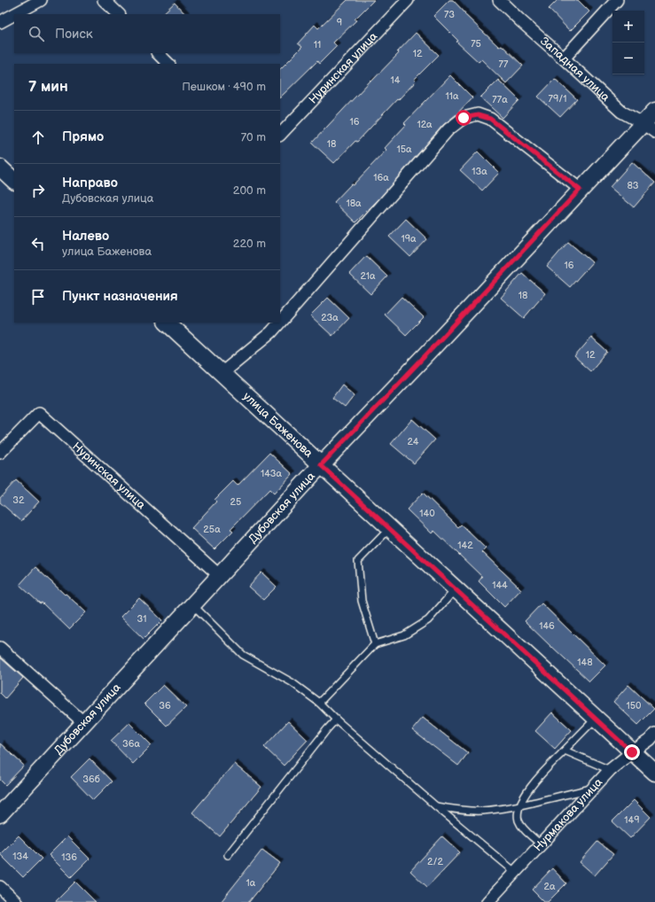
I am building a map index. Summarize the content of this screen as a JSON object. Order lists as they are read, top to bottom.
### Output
{
  "streets": {
    "main road": ["улица Баженова", "Дубовская улица"],
    "street": ["Нуринская улица", "Западная улица", "Нурмакова улица"]
  },
  "crossings": [
    ["Нуринская улица", "Дубовская улица"],
    ["Западная улица", "Дубовская улица"],
    ["улица Баженова", "Дубовская улица"],
    ["улица Баженова", "Нурмакова улица"]
  ],
  "house_numbers": [
    "73",
    "9",
    "75",
    "11",
    "12",
    "77",
    "14",
    "11а",
    "79/1",
    "77а",
    "16",
    "12а",
    "18",
    "15а",
    "13а",
    "16а",
    "83",
    "18а",
    "19а",
    "16",
    "21а",
    "18",
    "23а",
    "12",
    "24",
    "143а",
    "32",
    "25",
    "140",
    "25а",
    "142",
    "144",
    "31",
    "146",
    "148",
    "36",
    "150",
    "36а",
    "36б",
    "149",
    "134",
    "136",
    "2/2",
    "1а",
    "2а"
  ],
  "page": {
    "map_buttons": ["+", "−"],
    "search": "Поиск",
    "heading": ["7 мин", "Пешком · 490 m"],
    "list": [
      ["Прямо", "70 m"],
      ["Направо", "Дубовская улица", "200 m"],
      ["Налево", "улица Баженова", "220 m"],
      "Пункт назначения"
    ]
  }
}
